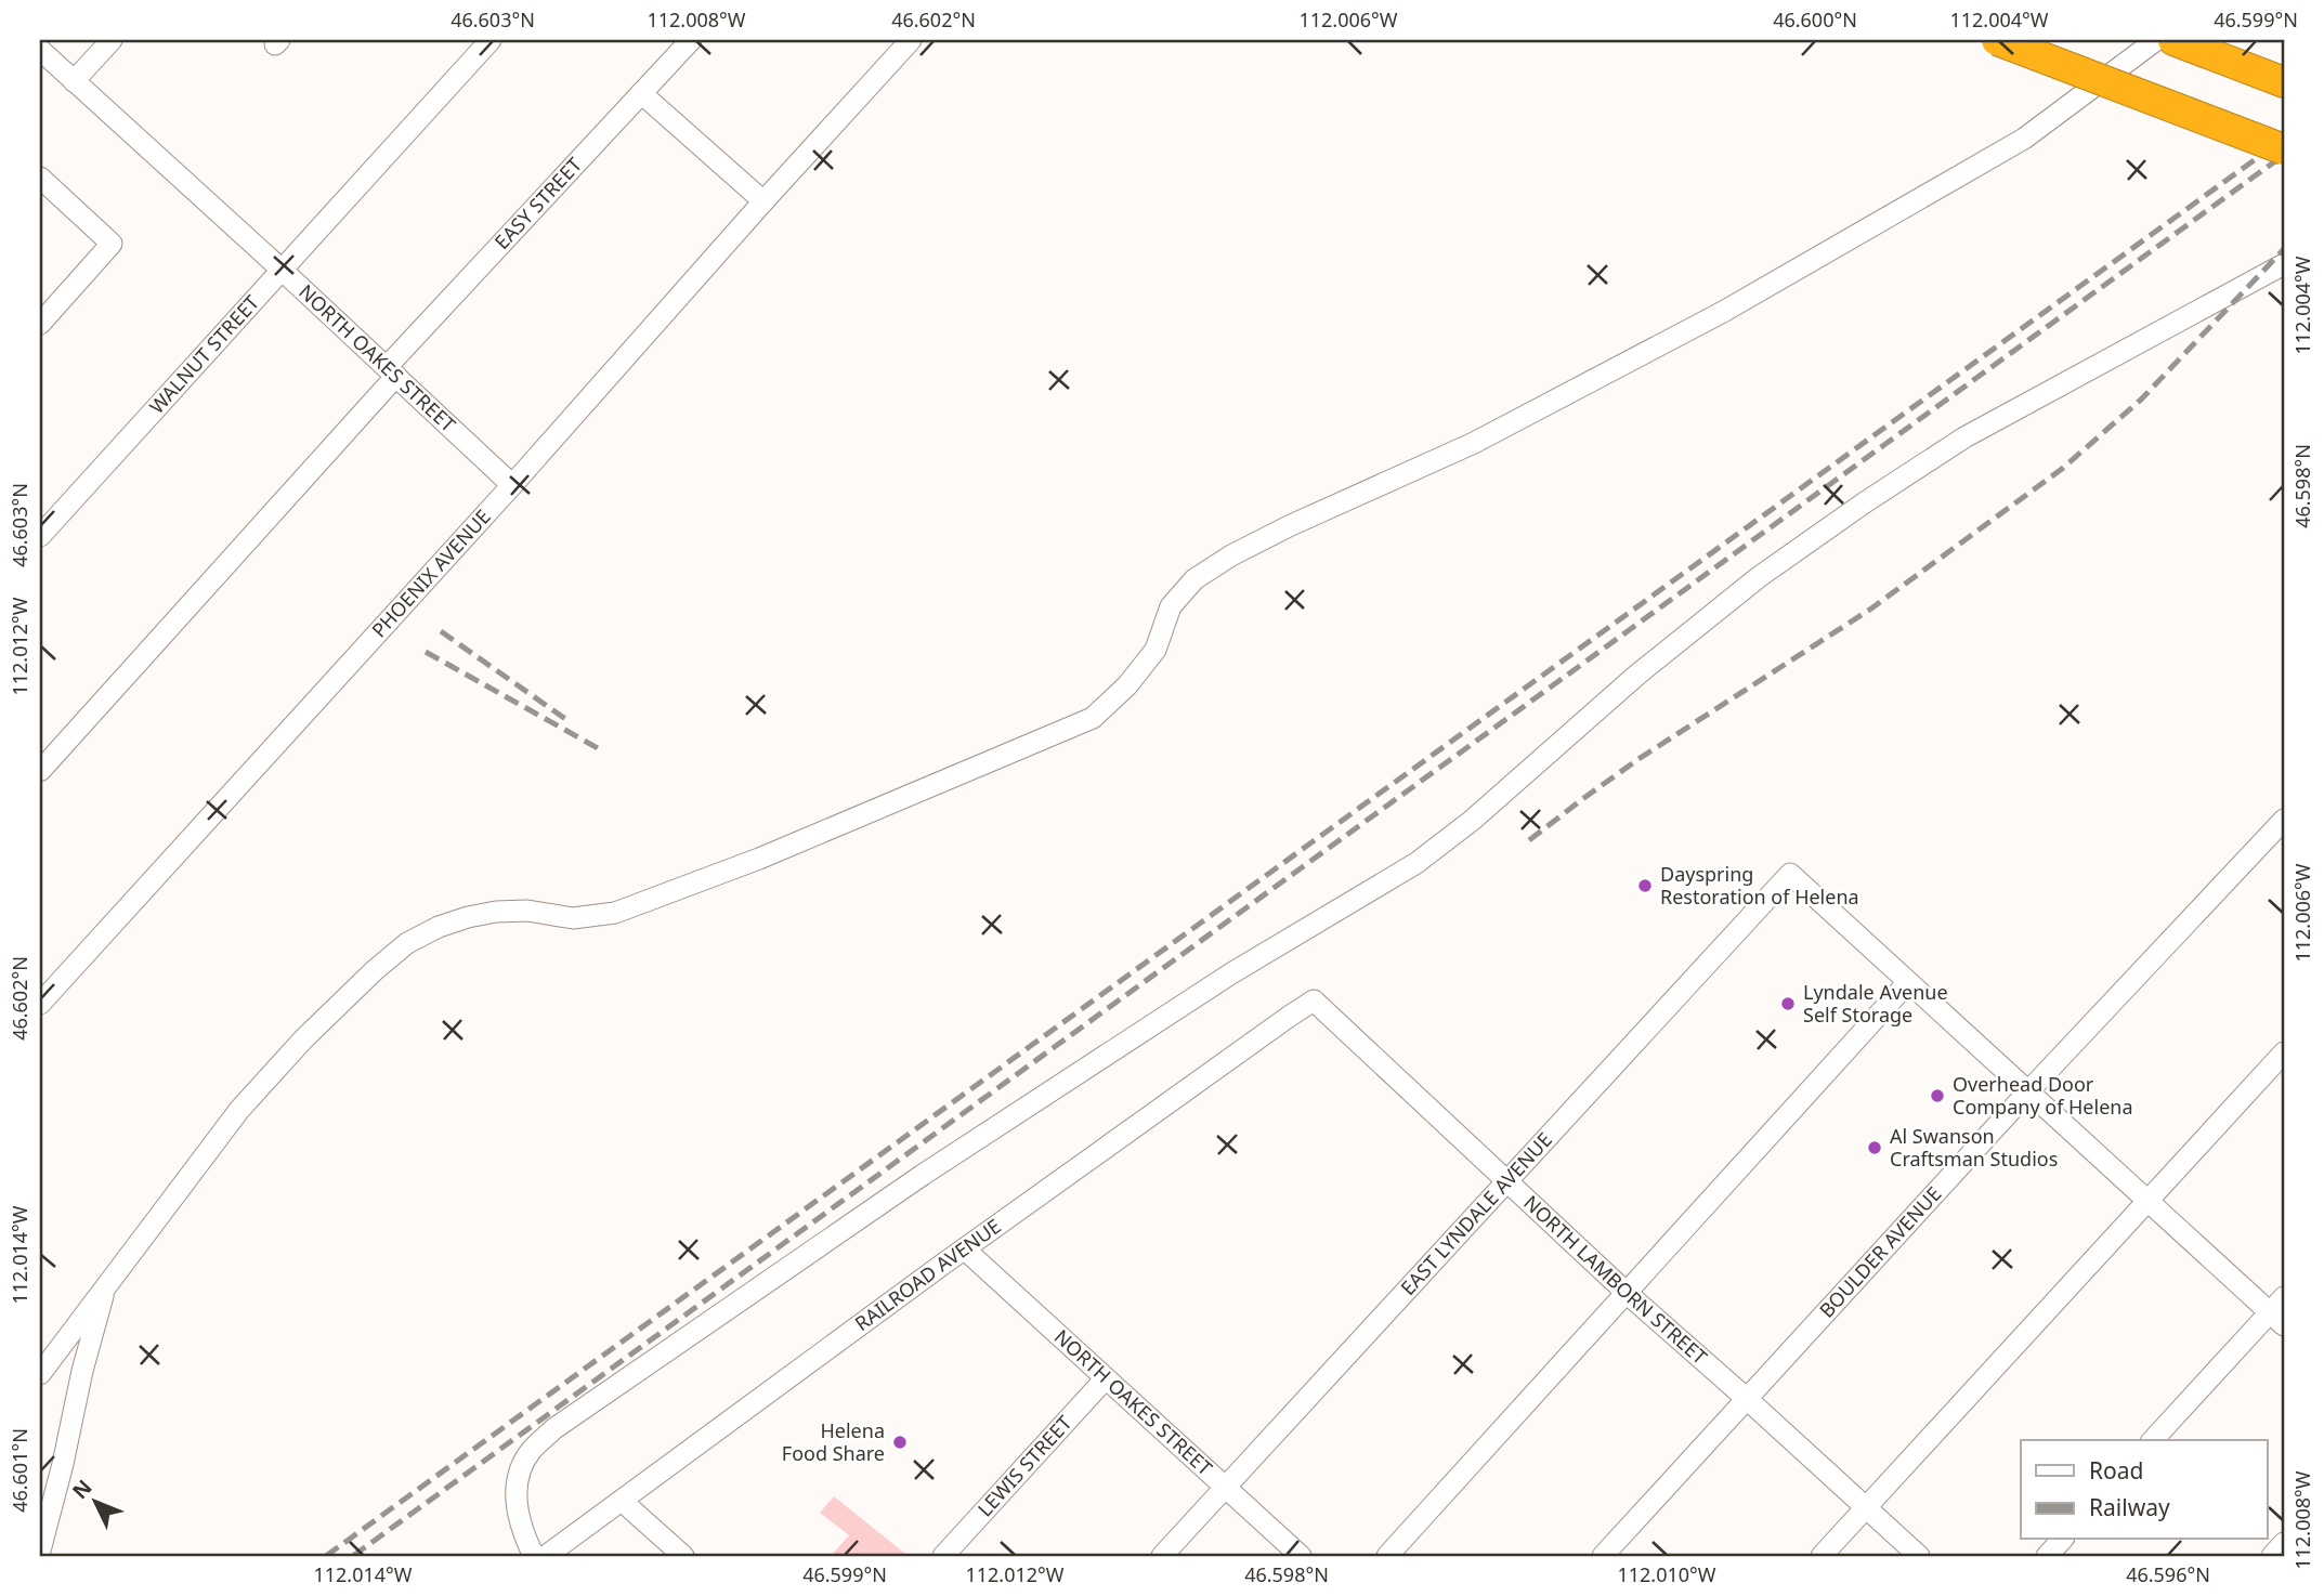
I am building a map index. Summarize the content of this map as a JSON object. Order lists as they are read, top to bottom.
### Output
{
  "streets": {
    "street": [
      "EASY STREET",
      "WALNUT STREET",
      "NORTH OAKES STREET",
      "PHOENIX AVENUE",
      "EAST LYNDALE AVENUE",
      "BOULDER AVENUE",
      "RAILROAD AVENUE",
      "NORTH LAMBORN STREET",
      "LEWIS STREET"
    ]
  },
  "crossings": [
    ["EASY STREET", "NORTH OAKES STREET"],
    ["WALNUT STREET", "NORTH OAKES STREET"],
    ["NORTH OAKES STREET", "PHOENIX AVENUE"],
    ["NORTH OAKES STREET", "EAST LYNDALE AVENUE"],
    ["NORTH OAKES STREET", "RAILROAD AVENUE"],
    ["NORTH OAKES STREET", "LEWIS STREET"],
    ["EAST LYNDALE AVENUE", "NORTH LAMBORN STREET"],
    ["BOULDER AVENUE", "NORTH LAMBORN STREET"],
    ["RAILROAD AVENUE", "NORTH LAMBORN STREET"]
  ],
  "places": [
    "Dayspring Restoration of Helena",
    "Lyndale Avenue Self Storage",
    "Overhead Door Company of Helena",
    "Al Swanson Craftsman Studios",
    "Helena Food Share"
  ],
  "legend": ["Road", "Railway"],
  "north": "top left",
  "coordinates": [
    "46.603°N",
    "112.008°W",
    "46.602°N",
    "112.006°W",
    "46.600°N",
    "112.004°W",
    "46.599°N",
    "46.598°N",
    "112.012°W",
    "112.014°W",
    "46.601°N",
    "112.010°W",
    "46.596°N"
  ]
}
